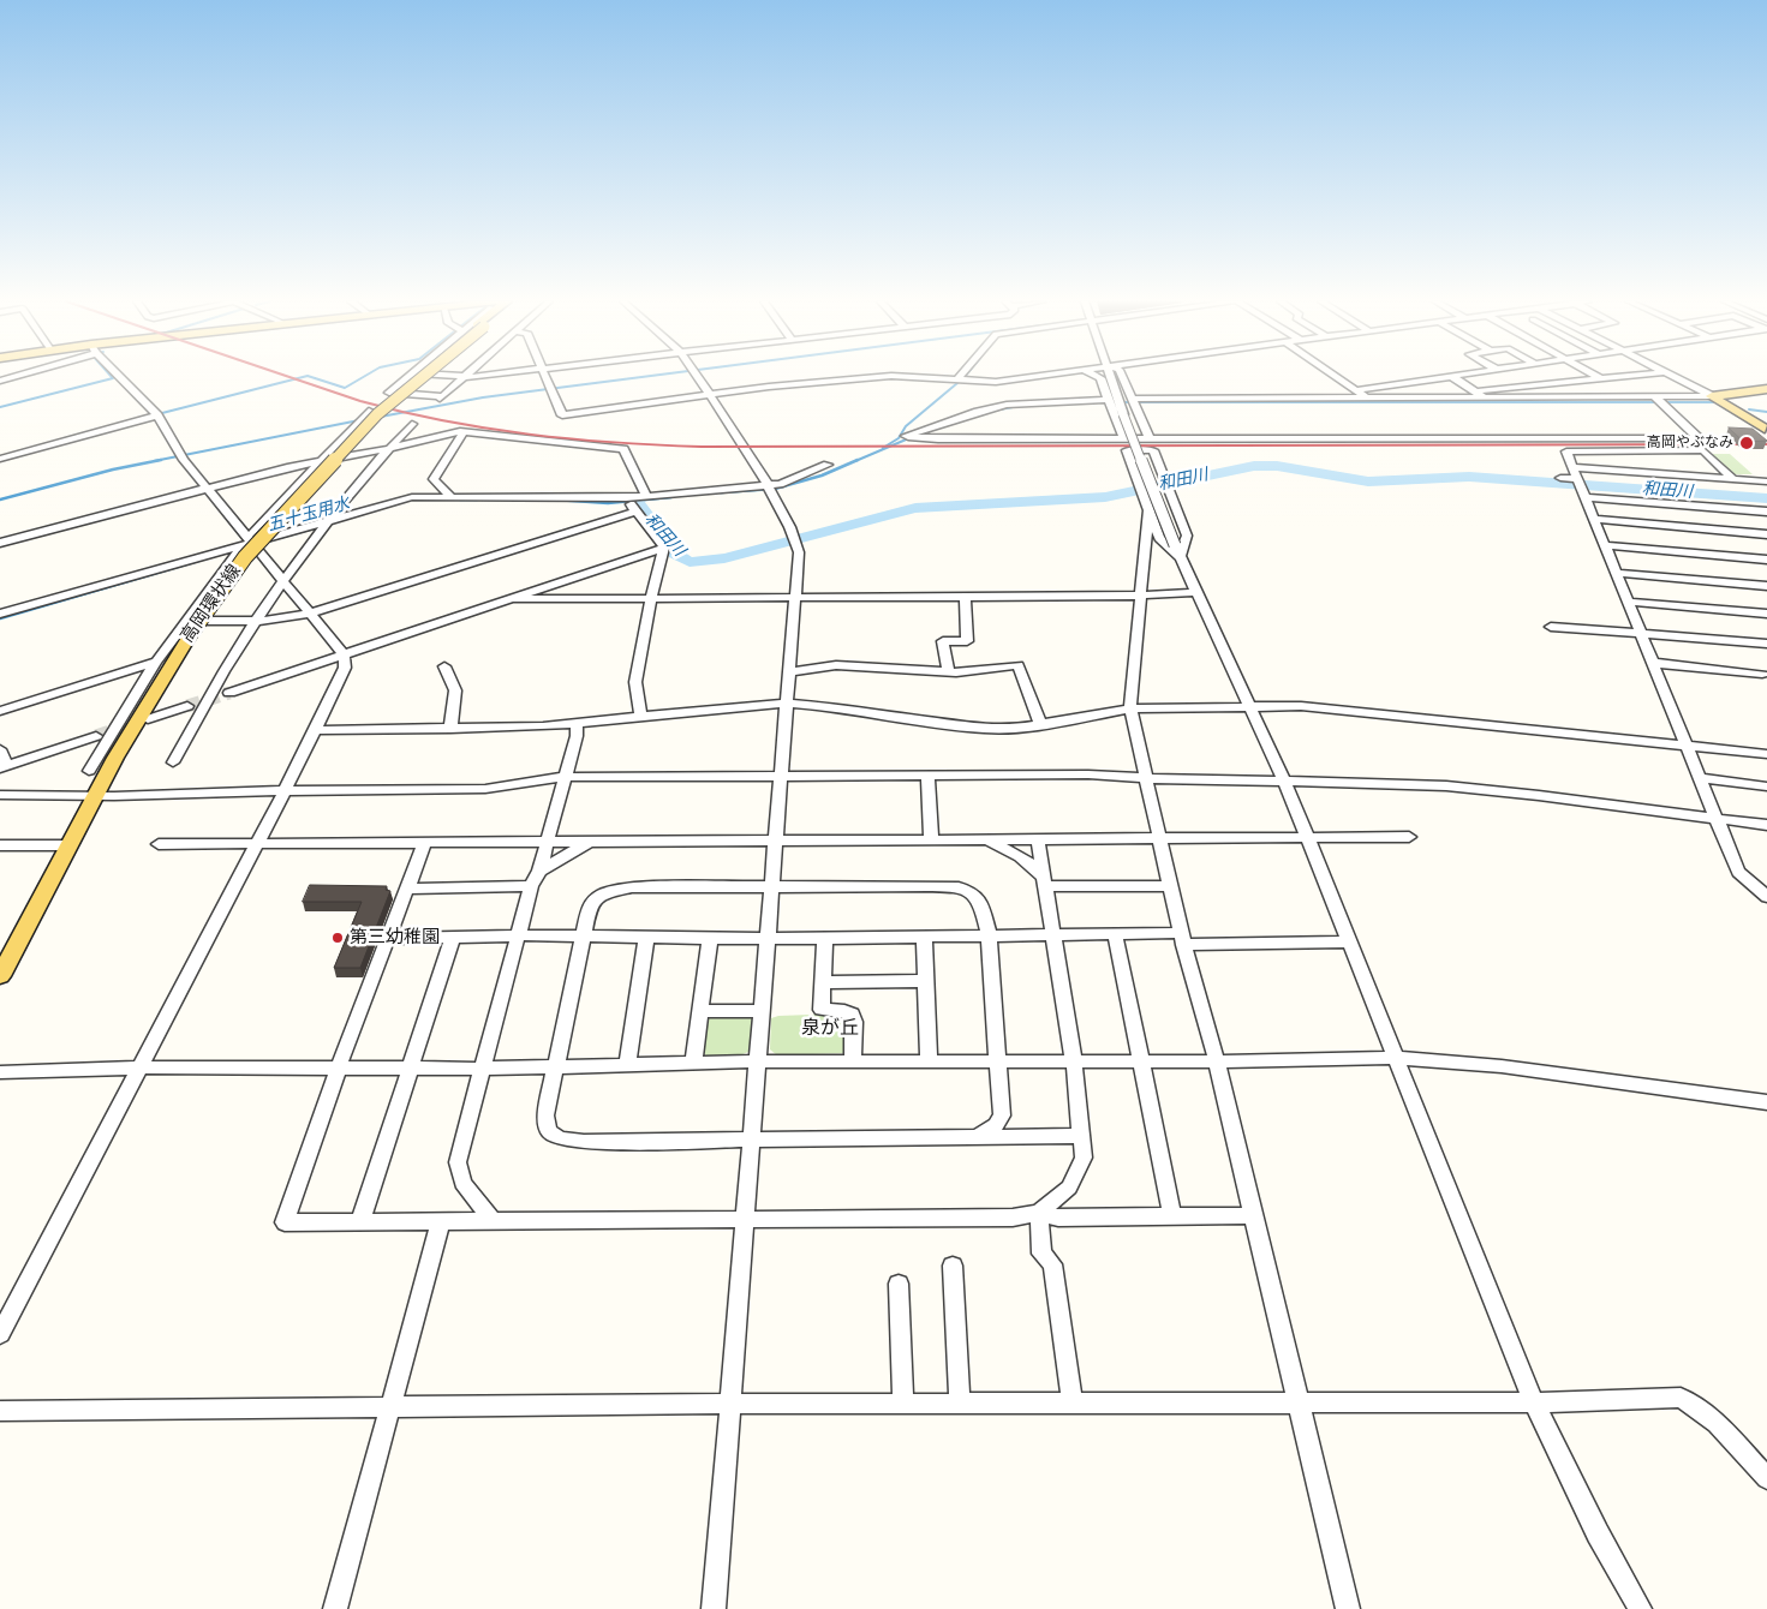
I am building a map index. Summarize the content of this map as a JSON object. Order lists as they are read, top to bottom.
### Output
{
  "streets": {
    "main road": ["高岡環状線"]
  },
  "districts": ["泉が丘"],
  "water": ["和田川", "五十玉用水"],
  "places": ["高岡やぶなみ", "第三幼稚園"]
}
